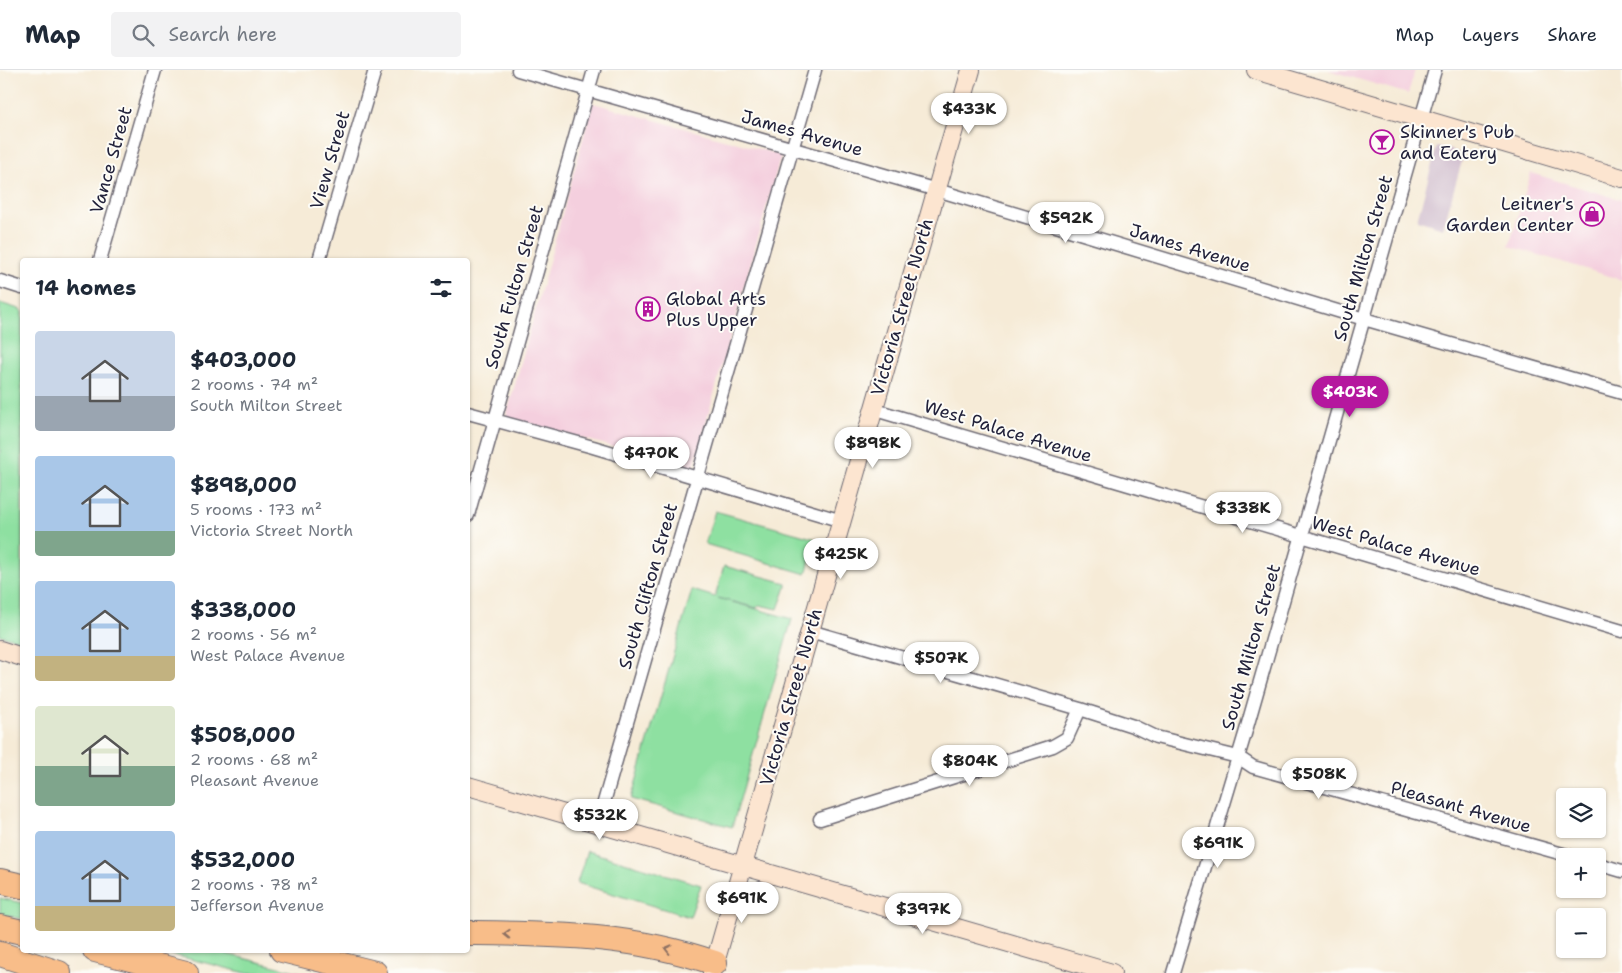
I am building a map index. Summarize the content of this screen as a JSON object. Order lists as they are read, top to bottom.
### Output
{
  "streets": {
    "street": [
      "James Avenue",
      "Vance Street",
      "View Street",
      "South Milton Street",
      "South Fulton Street",
      "Victoria Street North",
      "West Palace Avenue",
      "South Clifton Street",
      "Pleasant Avenue"
    ]
  },
  "crossings": [
    ["James Avenue", "South Milton Street"],
    ["James Avenue", "South Fulton Street"],
    ["James Avenue", "Victoria Street North"],
    ["James Avenue", "South Clifton Street"],
    ["South Milton Street", "West Palace Avenue"],
    ["South Milton Street", "Pleasant Avenue"],
    ["Victoria Street North", "West Palace Avenue"],
    ["Victoria Street North", "Pleasant Avenue"]
  ],
  "places": {
    "bar": ["Skinner's Pub and Eatery"],
    "shop": ["Leitner's Garden Center"],
    "building": ["Global Arts Plus Upper"]
  },
  "page": {
    "header": "Map",
    "search": "Search here",
    "nav": ["Map", "Layers", "Share"],
    "price": [
      "$433K",
      "$592K",
      "$403K",
      "$898K",
      "$470K",
      "$338K",
      "$425K",
      "$507K",
      "$804K",
      "$508K",
      "$532K",
      "$691K",
      "$691K",
      "$397K"
    ],
    "heading": "14 homes",
    "list": [
      {
        "name": "$403,000",
        "note": "2 rooms · 74 m² · South Milton Street"
      },
      {
        "name": "$898,000",
        "note": "5 rooms · 173 m² · Victoria Street North"
      },
      {
        "name": "$338,000",
        "note": "2 rooms · 56 m² · West Palace Avenue"
      },
      {
        "name": "$508,000",
        "note": "2 rooms · 68 m² · Pleasant Avenue"
      },
      {
        "name": "$532,000",
        "note": "2 rooms · 78 m² · Jefferson Avenue"
      }
    ],
    "map_buttons": ["+", "−"]
  }
}
